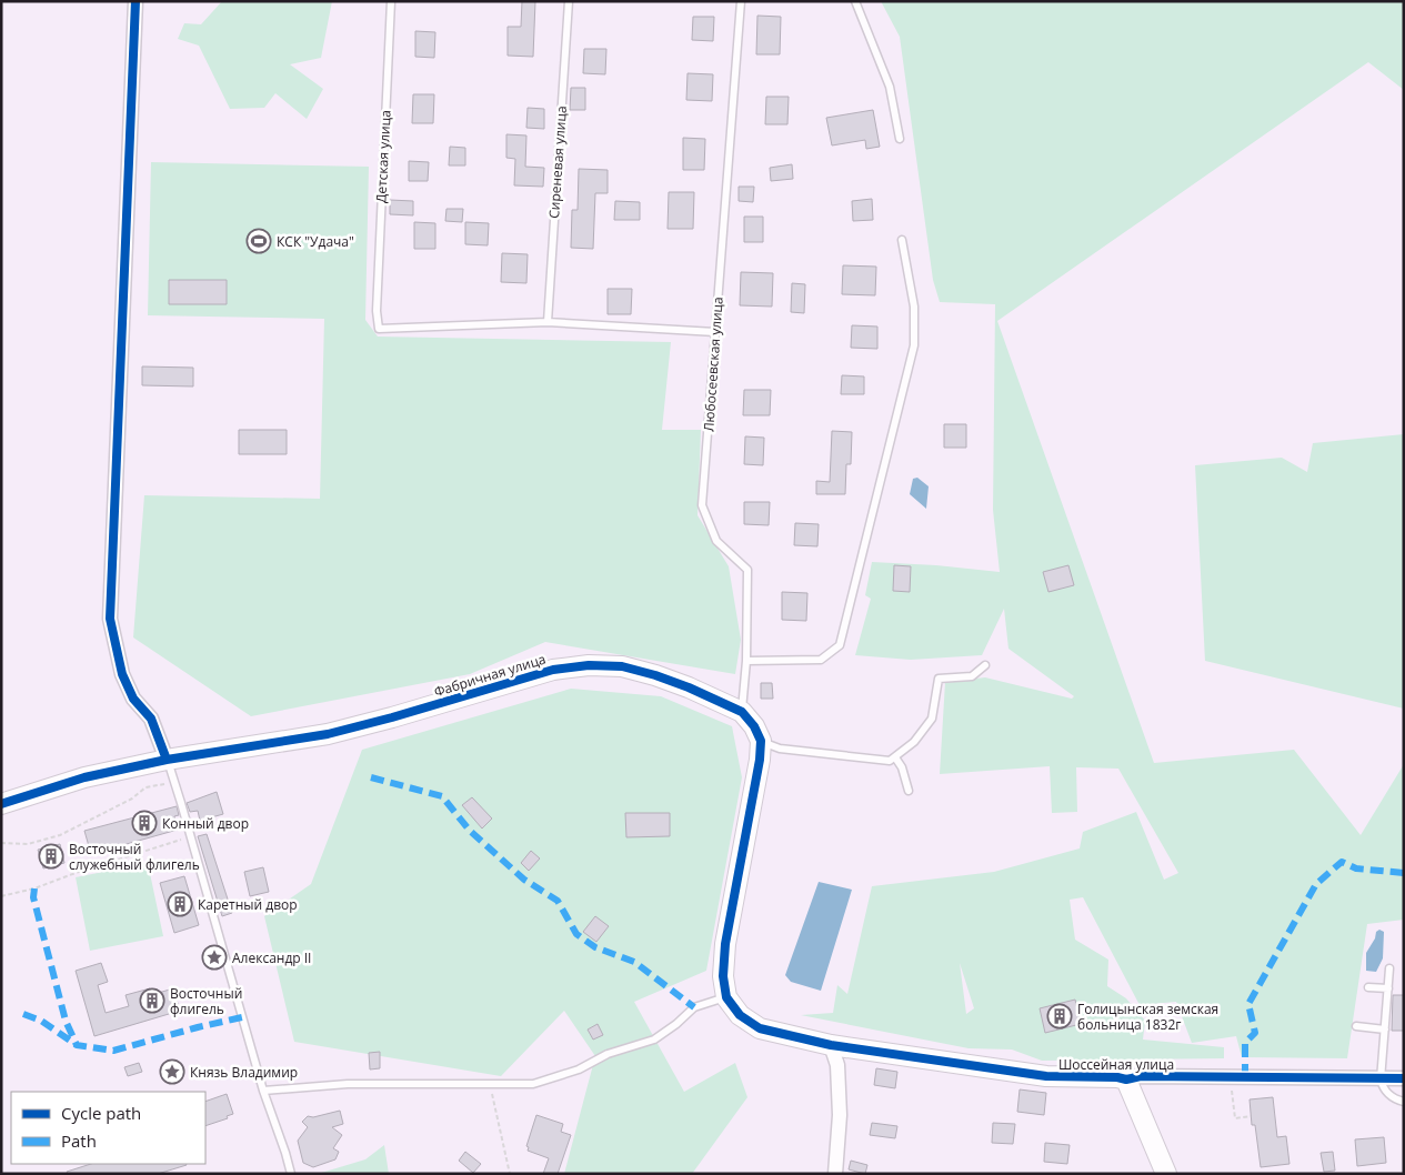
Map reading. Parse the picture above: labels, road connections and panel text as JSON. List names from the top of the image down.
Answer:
{
  "streets": {
    "street": ["Фабричная улица", "Шоссейная улица"],
    "lane": ["Детская улица", "Сиреневая улица", "Любосеевская улица"]
  },
  "crossings": [
    ["Детская улица", "Сиреневая улица"],
    ["Любосеевская улица", "Фабричная улица"]
  ],
  "places": {
    "sports": ["КСК \"Удача\""],
    "building": [
      "Конный двор",
      "Восточный служебный флигель",
      "Каретный двор",
      "Восточный флигель",
      "Голицынская земская больница 1832г"
    ],
    "place": ["Александр II", "Князь Владимир"]
  },
  "legend": ["Cycle path", "Path"]
}
